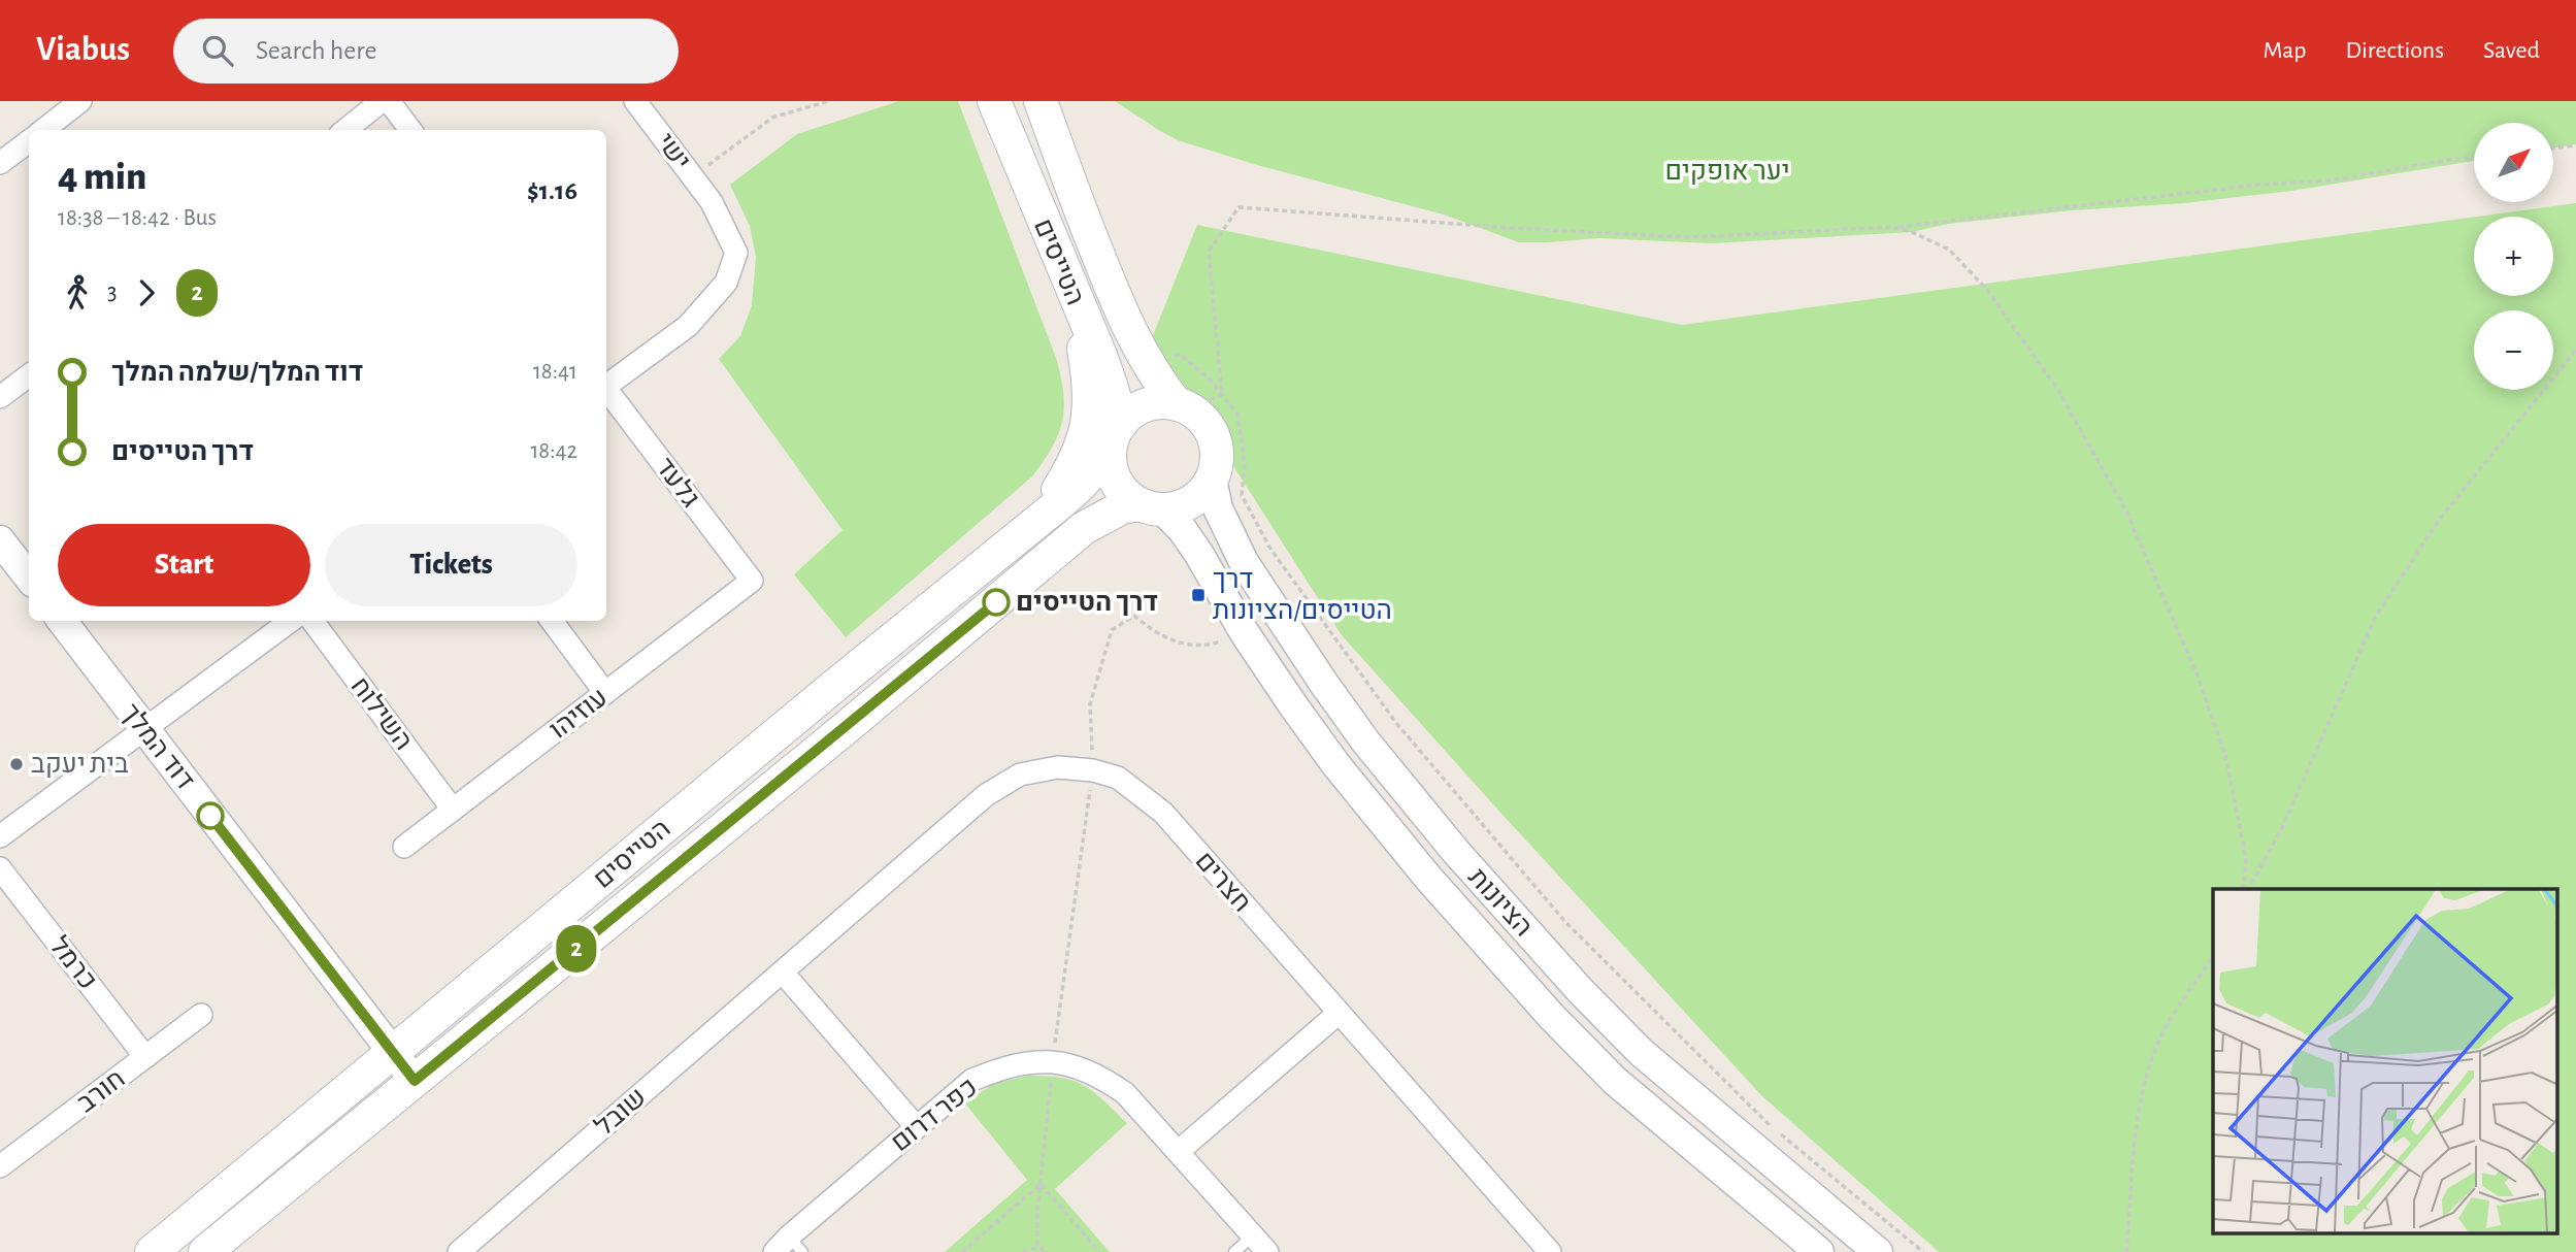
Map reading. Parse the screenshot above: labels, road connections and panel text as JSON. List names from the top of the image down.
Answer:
{
  "streets": {
    "main road": ["הטייסים"],
    "street": [
      "ישי",
      "גלעד",
      "השילוח",
      "עוזיהו",
      "דוד המלך",
      "חצרים",
      "הציונות",
      "כרמל",
      "חורב",
      "שובל",
      "כפר דרום"
    ]
  },
  "crossings": [
    ["הטייסים", "דוד המלך"],
    ["הטייסים", "הציונות"],
    ["גלעד", "עוזיהו"],
    ["השילוח", "עוזיהו"],
    ["חצרים", "שובל"],
    ["כרמל", "חורב"]
  ],
  "parks": ["יער אופקים"],
  "places": {
    "transit": ["דרך הטייסים/הציונות"],
    "other": ["דרך הטייסים", "בית יעקב"]
  },
  "lines": ["bus line 2"],
  "north": "top right",
  "page": {
    "header": "Viabus",
    "search": "Search here",
    "nav": ["Map", "Directions", "Saved"],
    "on_map": "2",
    "map_buttons": ["+", "−"],
    "heading": ["4 min", "18:38 – 18:42 · Bus", "$1.16"],
    "legs": ["3", "2"],
    "list": [
      {
        "name": "דוד המלך/שלמה המלך",
        "value": "18:41"
      },
      {
        "name": "דרך הטייסים",
        "value": "18:42"
      }
    ],
    "buttons": ["Start", "Tickets"]
  }
}
